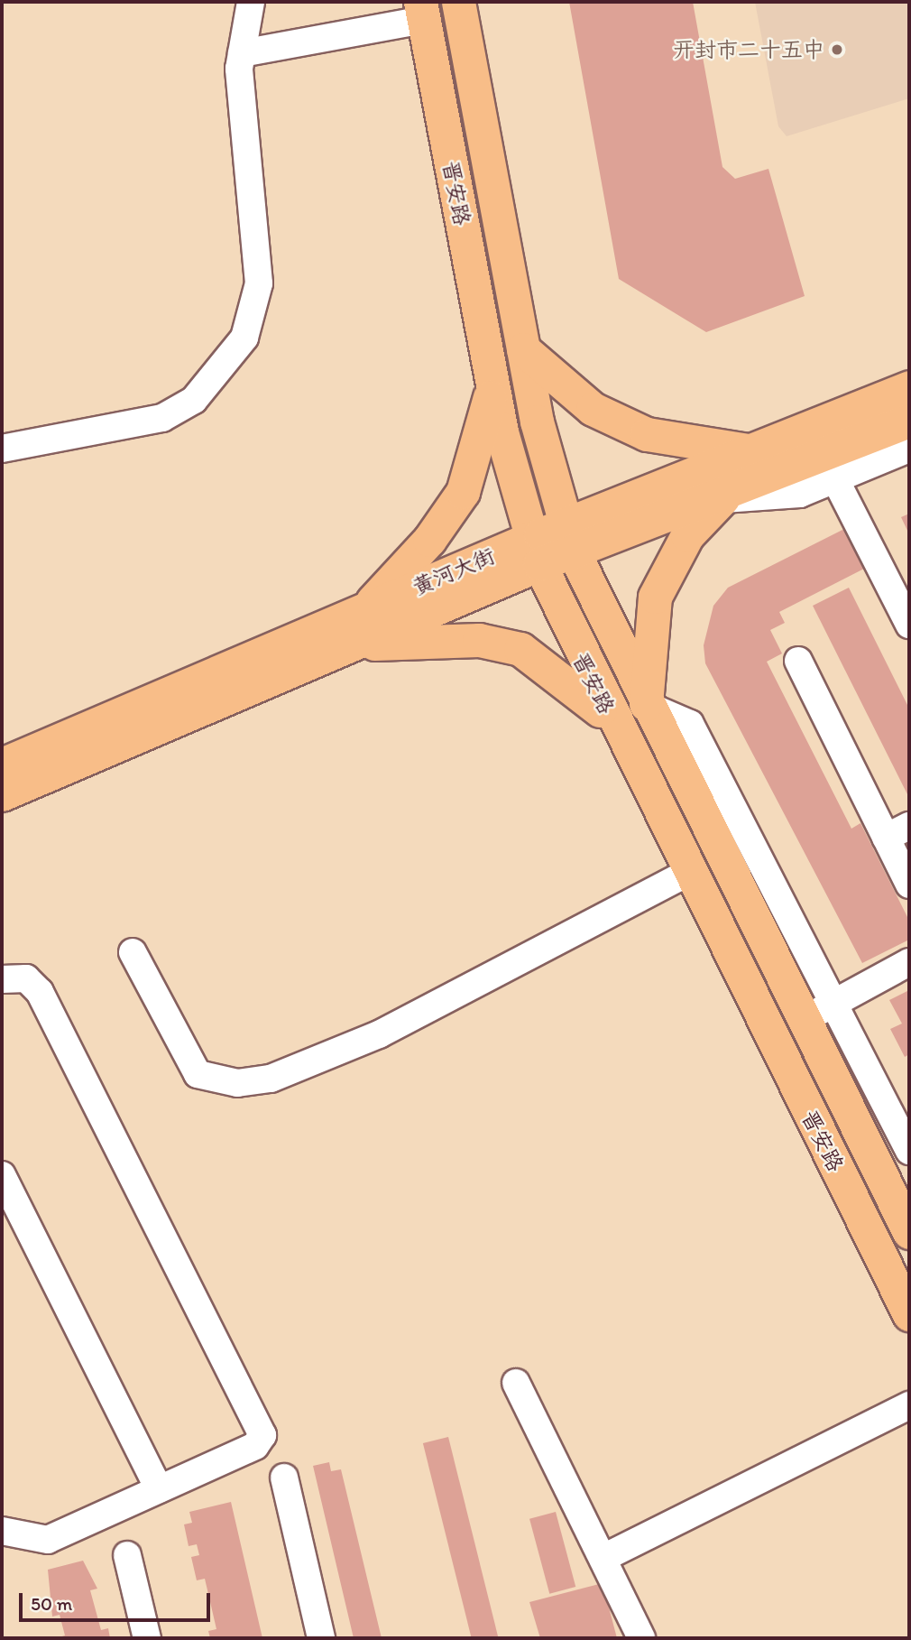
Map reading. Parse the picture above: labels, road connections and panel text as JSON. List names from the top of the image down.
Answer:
{
  "streets": {
    "main road": ["晋安路", "黄河大街"]
  },
  "crossings": [
    ["晋安路", "黄河大街"]
  ],
  "places": ["开封市二十五中"],
  "scale_bar": "50 m"
}
